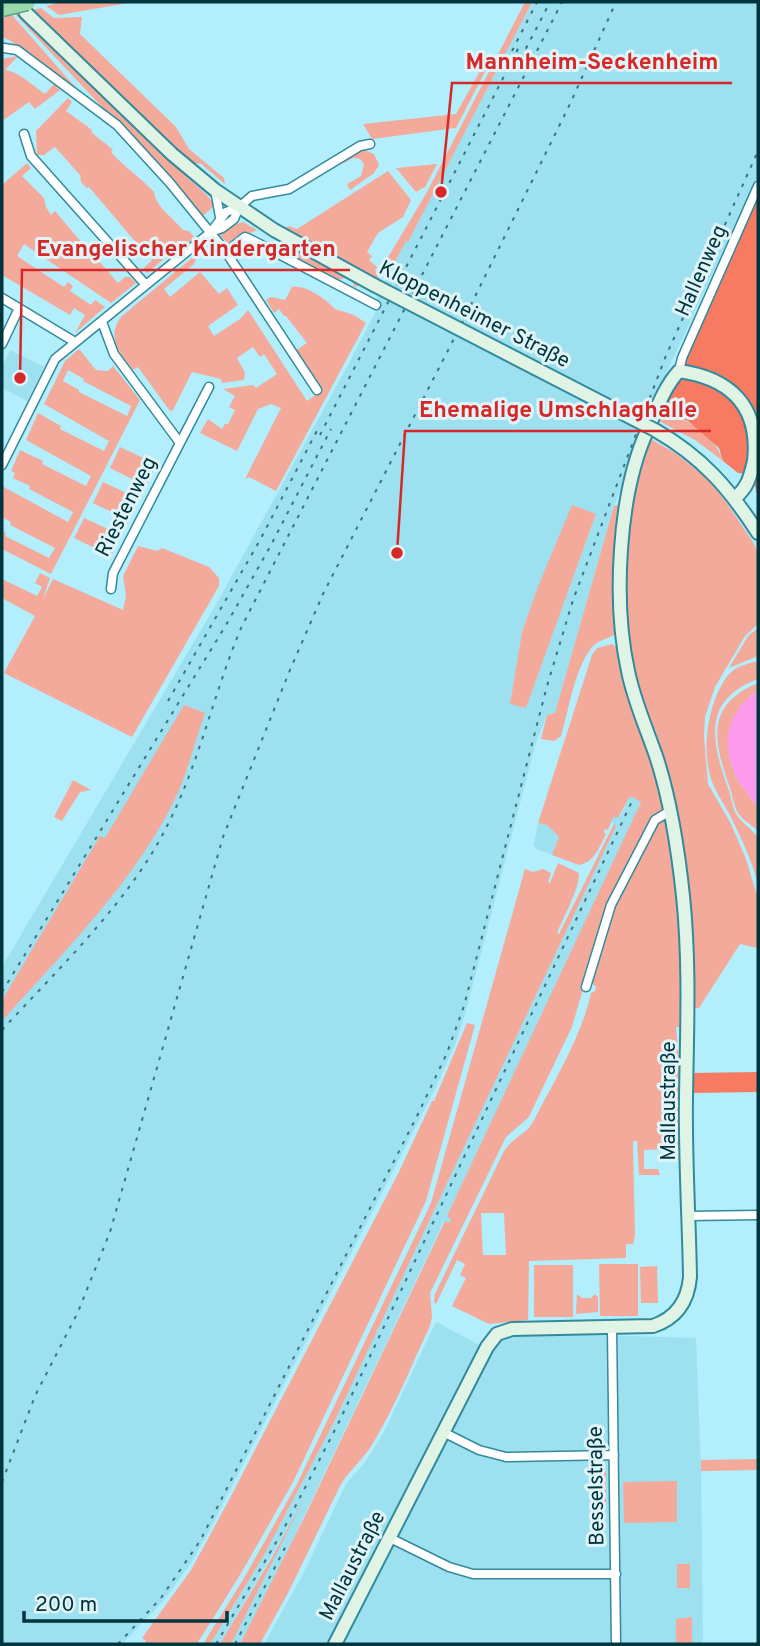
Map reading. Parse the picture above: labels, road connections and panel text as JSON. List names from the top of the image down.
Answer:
{
  "streets": {
    "street": [
      "Hallenweg",
      "Kloppenheimer Straße",
      "Riestenweg",
      "Mallaustraße",
      "Besselstraße"
    ]
  },
  "crossings": [
    ["Hallenweg", "Mallaustraße"],
    ["Mallaustraße", "Besselstraße"]
  ],
  "places": ["Mannheim-Seckenheim", "Evangelischer Kindergarten", "Ehemalige Umschlaghalle"],
  "scale_bar": "200 m"
}
